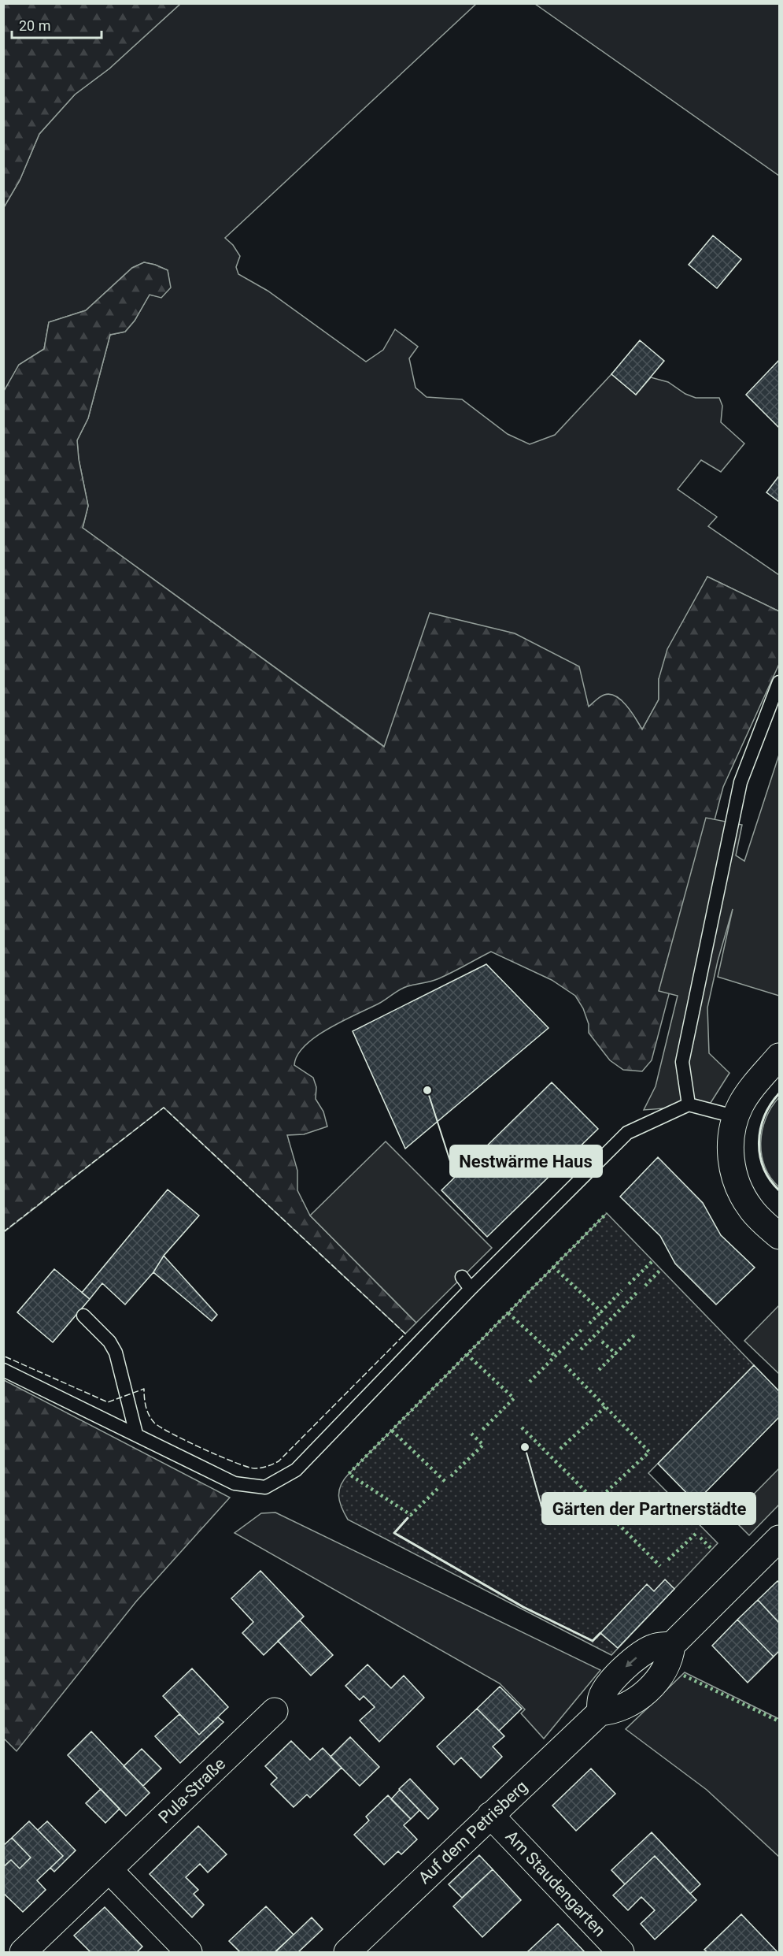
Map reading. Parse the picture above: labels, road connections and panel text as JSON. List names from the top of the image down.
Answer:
{
  "streets": {
    "street": ["Pula-Straße", "Auf dem Petrisberg", "Am Staudengarten"]
  },
  "crossings": [
    ["Auf dem Petrisberg", "Am Staudengarten"]
  ],
  "places": ["Nestwärme Haus", "Gärten der Partnerstädte"],
  "scale_bar": "20 m"
}
